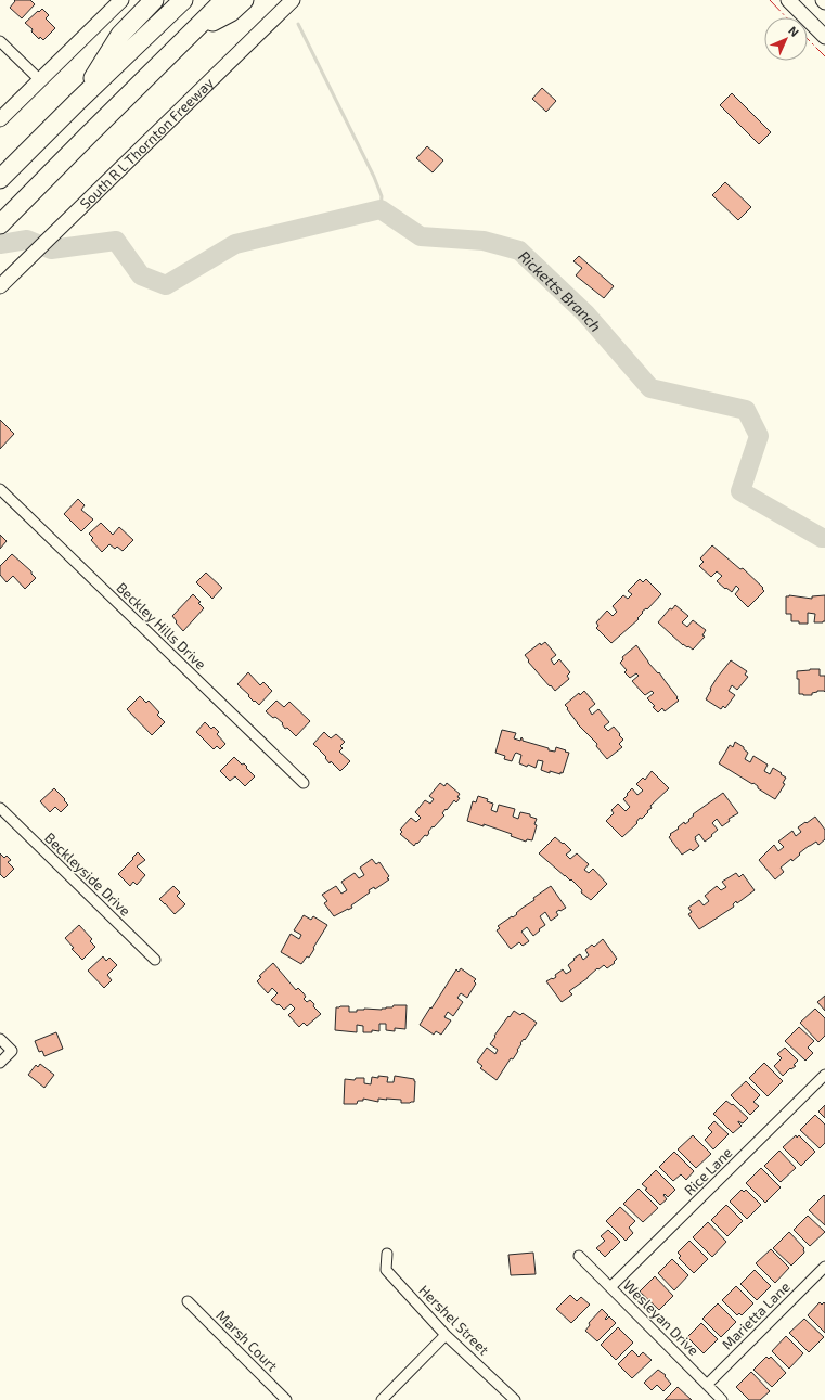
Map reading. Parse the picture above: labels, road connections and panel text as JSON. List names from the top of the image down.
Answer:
{
  "streets": {
    "main road": ["South R L Thornton Freeway"],
    "street": [
      "Beckley Hills Drive",
      "Beckleyside Drive",
      "Rice Lane",
      "Marietta Lane",
      "Wesleyan Drive",
      "Hershel Street",
      "Marsh Court"
    ]
  },
  "crossings": [
    ["Rice Lane", "Wesleyan Drive"],
    ["Marietta Lane", "Wesleyan Drive"]
  ],
  "water": ["Ricketts Branch"],
  "north": "top right"
}
